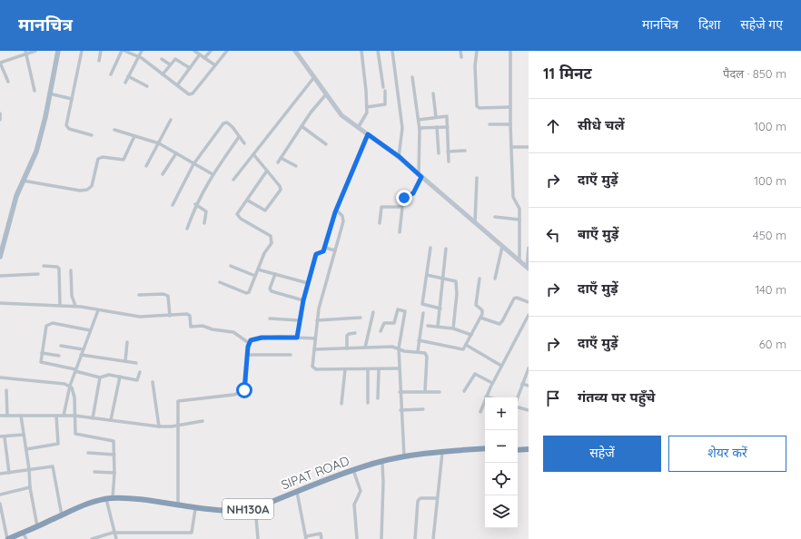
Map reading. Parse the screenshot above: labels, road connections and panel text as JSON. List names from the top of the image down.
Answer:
{
  "streets": {
    "highway": ["SIPAT ROAD", "NH130A"]
  },
  "page": {
    "header": "मानचित्र",
    "nav": ["मानचित्र", "दिशा", "सहेजे गए"],
    "heading": ["11 मिनट", "पैदल · 850 m"],
    "list": [
      ["सीधे चलें", "100 m"],
      ["दाएँ मुड़ें", "100 m"],
      ["बाएँ मुड़ें", "450 m"],
      ["दाएँ मुड़ें", "140 m"],
      ["दाएँ मुड़ें", "60 m"],
      "गंतव्य पर पहुँचे"
    ],
    "map_buttons": ["+", "−"],
    "buttons": ["सहेजें", "शेयर करें"]
  }
}
